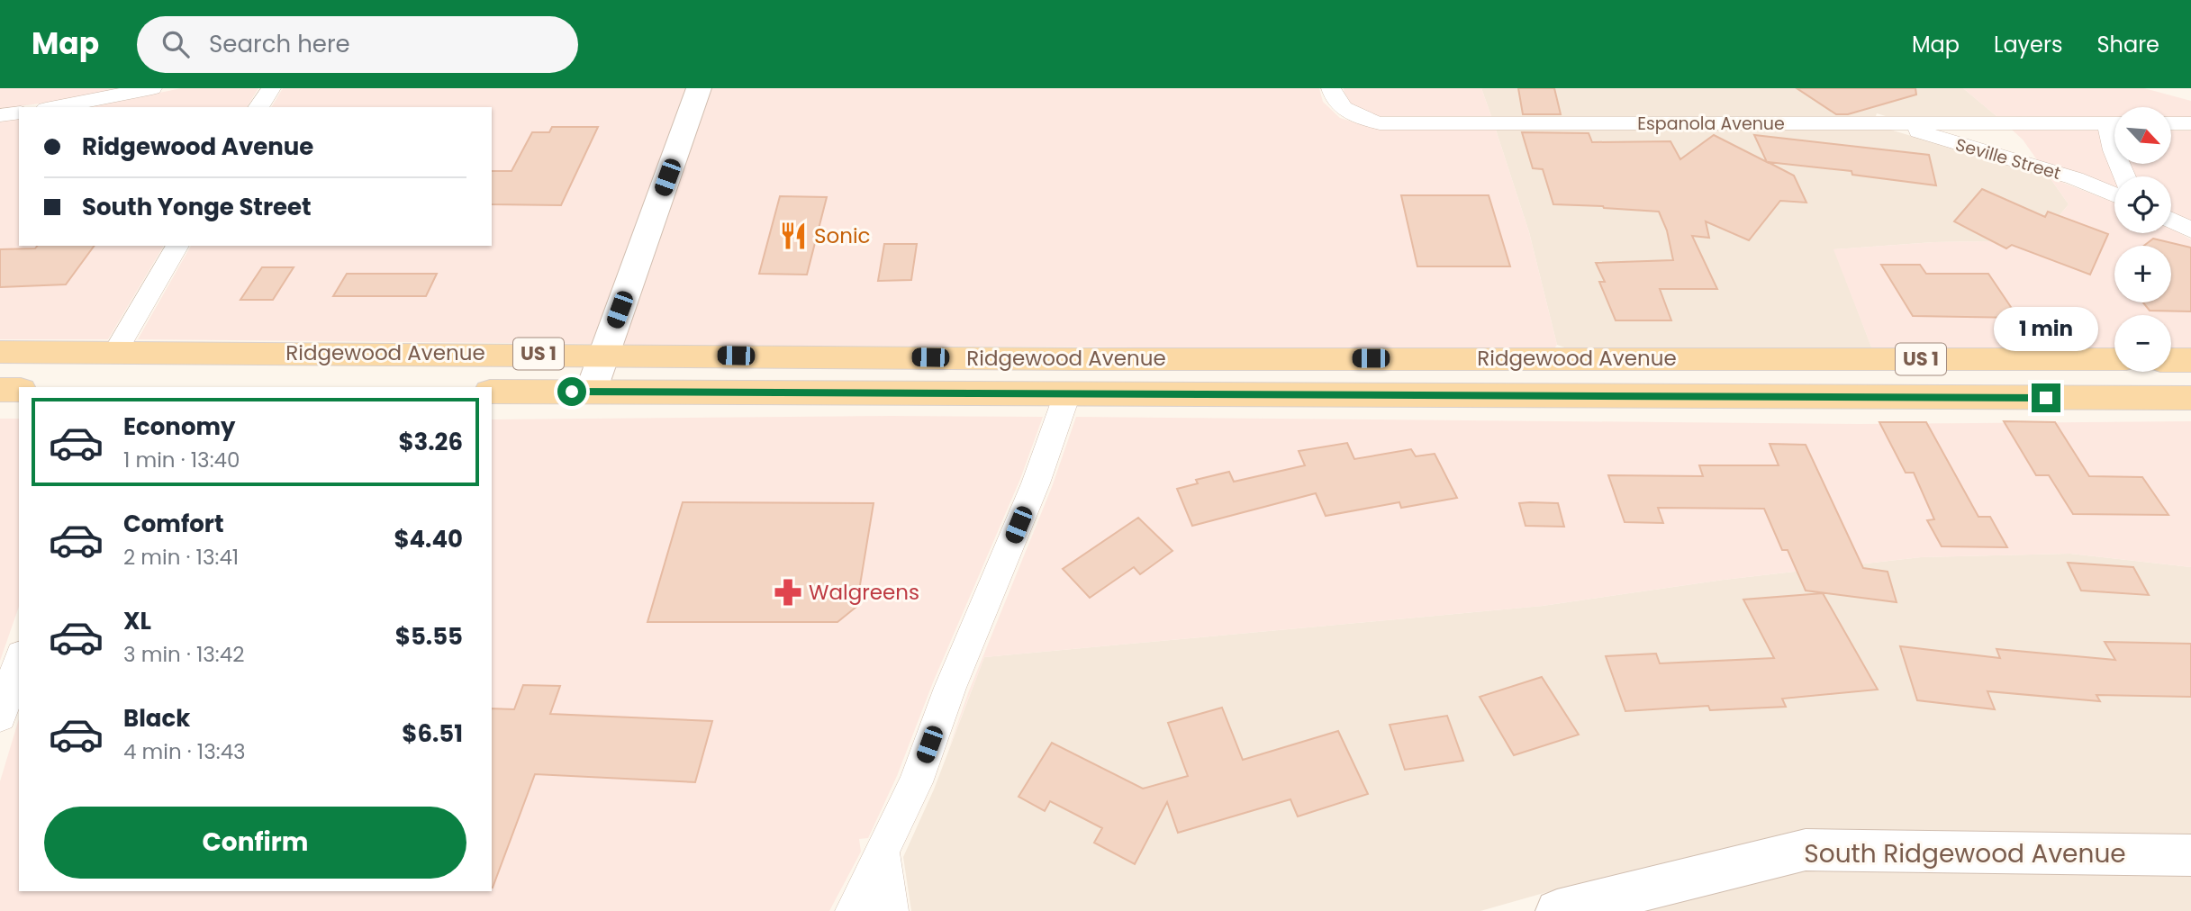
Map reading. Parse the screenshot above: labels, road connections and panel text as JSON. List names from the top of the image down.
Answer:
{
  "streets": {
    "main road": ["Ridgewood Avenue", "US 1"],
    "street": ["Espanola Avenue", "Seville Street", "South Ridgewood Avenue"]
  },
  "crossings": [
    ["Espanola Avenue", "Seville Street"]
  ],
  "places": {
    "restaurant": ["Sonic"],
    "pharmacy": ["Walgreens"]
  },
  "north": "bottom right",
  "page": {
    "header": "Map",
    "search": "Search here",
    "nav": ["Map", "Layers", "Share"],
    "map_buttons": ["+", "−"],
    "banner": ["Ridgewood Avenue", "South Yonge Street"],
    "bubble": "1 min",
    "list": [
      {
        "name": "Economy",
        "note": "1 min · 13:40",
        "value": "$3.26"
      },
      {
        "name": "Comfort",
        "note": "2 min · 13:41",
        "value": "$4.40"
      },
      {
        "name": "XL",
        "note": "3 min · 13:42",
        "value": "$5.55"
      },
      {
        "name": "Black",
        "note": "4 min · 13:43",
        "value": "$6.51"
      }
    ],
    "buttons": "Confirm"
  }
}
